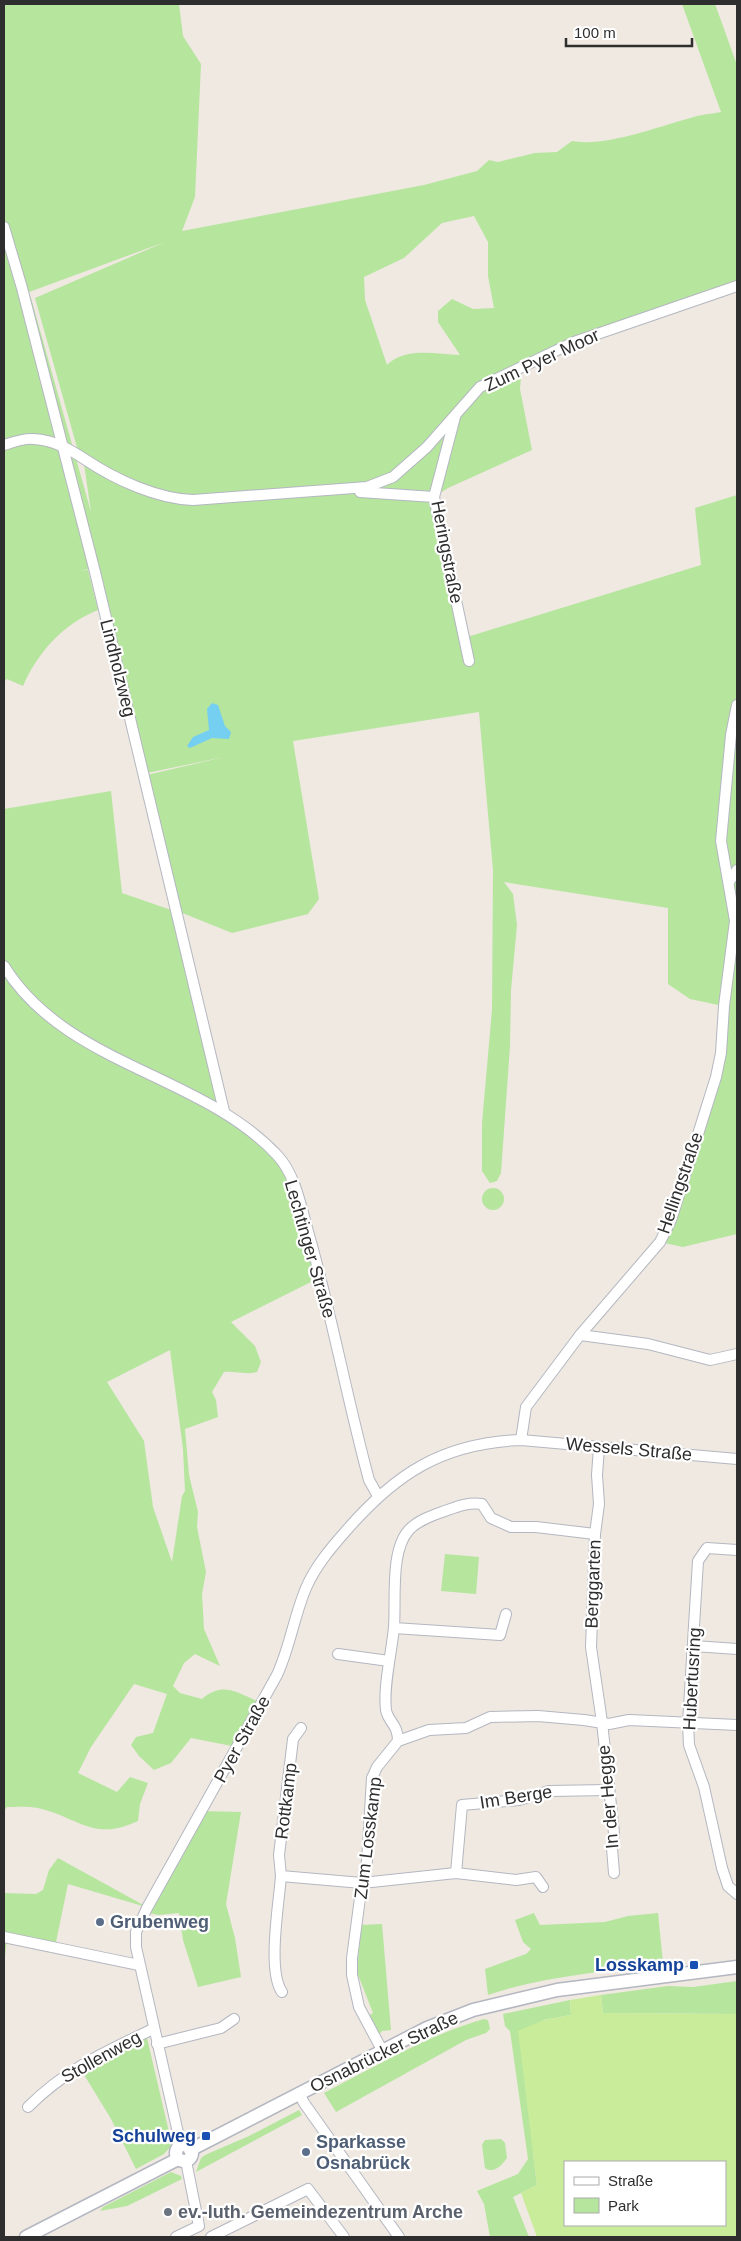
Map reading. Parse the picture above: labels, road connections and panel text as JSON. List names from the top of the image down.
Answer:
{
  "streets": {
    "street": [
      "Zum Pyer Moor",
      "Heringstraße",
      "Lindholzweg",
      "Hellingstraße",
      "Lechtinger Straße",
      "Wessels Straße",
      "Berggarten",
      "Hubertusring",
      "Pyer Straße",
      "Im Berge",
      "In der Hegge",
      "Rottkamp",
      "Zum Losskamp",
      "Osnabrücker Straße",
      "Stollenweg"
    ]
  },
  "crossings": [
    ["Zum Pyer Moor", "Heringstraße"],
    ["Zum Pyer Moor", "Lindholzweg"],
    ["Lindholzweg", "Lechtinger Straße"],
    ["Hellingstraße", "Wessels Straße"],
    ["Hellingstraße", "Pyer Straße"],
    ["Lechtinger Straße", "Pyer Straße"],
    ["Wessels Straße", "Berggarten"],
    ["Wessels Straße", "Pyer Straße"],
    ["Berggarten", "In der Hegge"],
    ["Berggarten", "Zum Losskamp"],
    ["Hubertusring", "Zum Losskamp"],
    ["Pyer Straße", "Osnabrücker Straße"],
    ["Pyer Straße", "Stollenweg"],
    ["Im Berge", "In der Hegge"],
    ["In der Hegge", "Zum Losskamp"],
    ["Zum Losskamp", "Osnabrücker Straße"]
  ],
  "places": {
    "other": ["Grubenweg", "Sparkasse Osnabrück", "ev.-luth. Gemeindezentrum Arche"],
    "transit": ["Losskamp", "Schulweg"]
  },
  "legend": ["Straße", "Park"],
  "scale_bar": "100 m"
}
